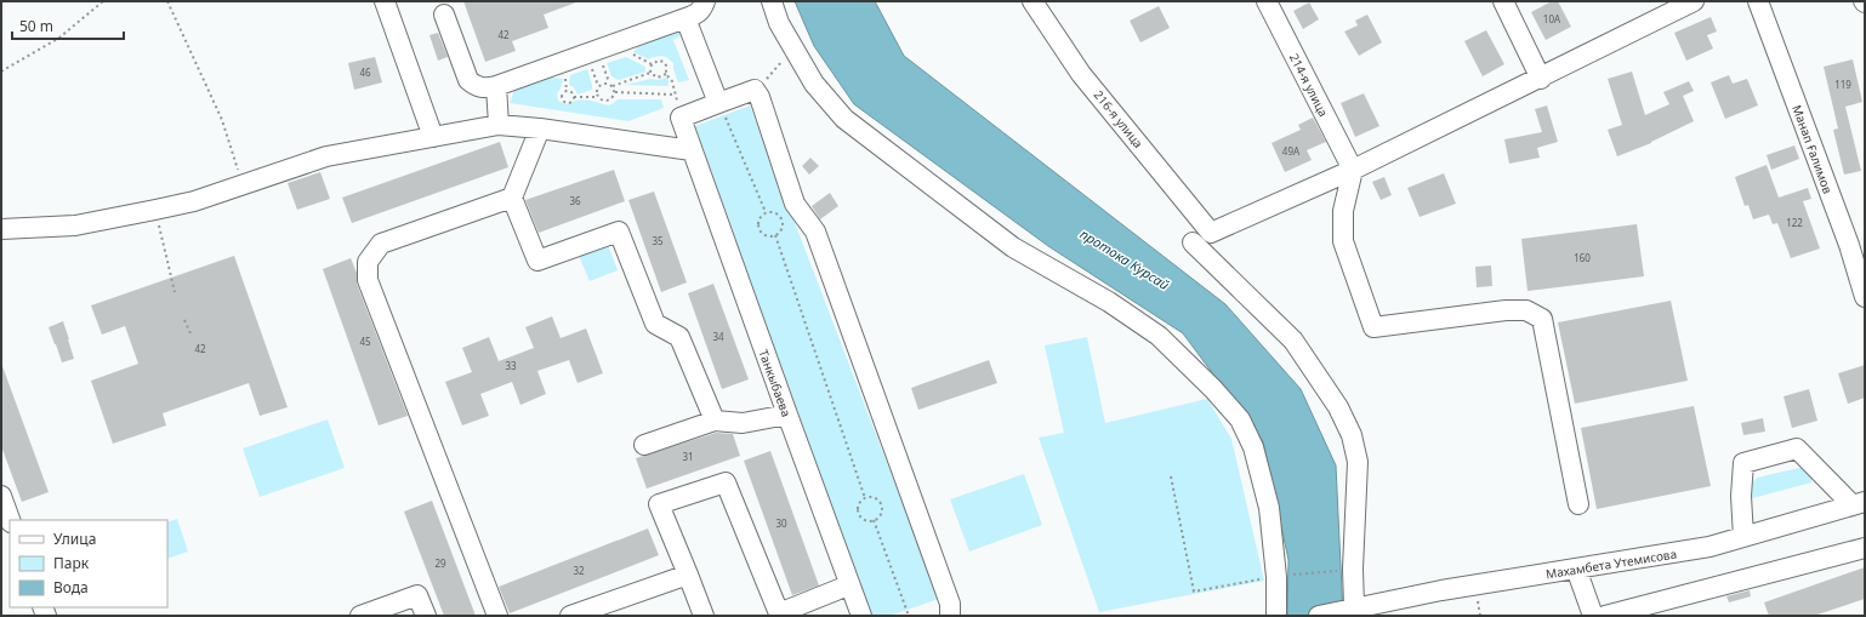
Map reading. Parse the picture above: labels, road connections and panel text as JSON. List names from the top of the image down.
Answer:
{
  "streets": {
    "street": [
      "214-я улица",
      "216-я улица",
      "Манап Ғалимов",
      "Танкыбаева",
      "Махамбета Утемисова"
    ]
  },
  "crossings": [
    ["214-я улица", "216-я улица"]
  ],
  "water": ["протока Курсай"],
  "house_numbers": [
    "10А",
    "42",
    "46",
    "119",
    "49А",
    "36",
    "122",
    "35",
    "160",
    "34",
    "45",
    "42",
    "33",
    "31",
    "30",
    "29",
    "32"
  ],
  "legend": ["Улица", "Парк", "Вода"],
  "scale_bar": "50 m"
}
